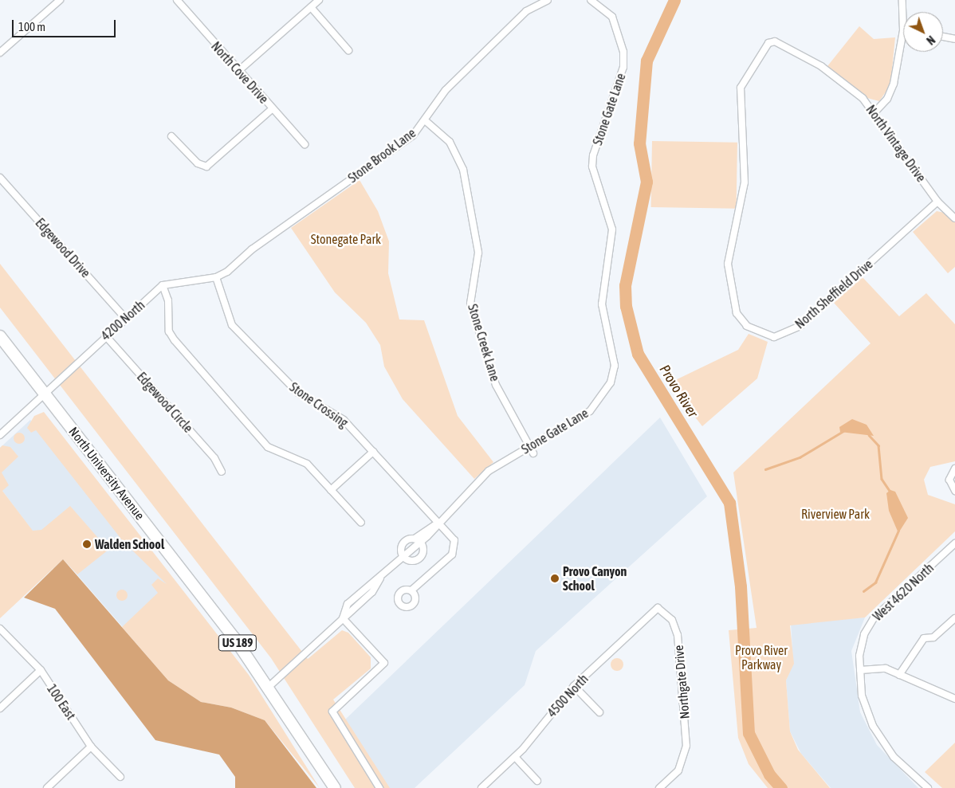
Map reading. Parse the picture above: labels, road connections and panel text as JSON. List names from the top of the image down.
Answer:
{
  "streets": {
    "highway": ["North University Avenue", "US 189"],
    "street": [
      "North Cove Drive",
      "Stone Gate Lane",
      "North Vintage Drive",
      "Stone Brook Lane",
      "Edgewood Drive",
      "North Sheffield Drive",
      "4200 North",
      "Stone Creek Lane",
      "Edgewood Circle",
      "Stone Crossing",
      "West 4620 North",
      "Northgate Drive",
      "4500 North",
      "100 East"
    ]
  },
  "crossings": [
    ["Stone Gate Lane", "Stone Creek Lane"],
    ["Stone Gate Lane", "Stone Crossing"],
    ["Stone Gate Lane", "North University Avenue"],
    ["North Vintage Drive", "North Sheffield Drive"],
    ["Stone Brook Lane", "Stone Creek Lane"],
    ["Stone Brook Lane", "Stone Crossing"],
    ["Edgewood Drive", "4200 North"],
    ["4200 North", "Edgewood Circle"],
    ["4200 North", "North University Avenue"],
    ["Northgate Drive", "4500 North"]
  ],
  "water": ["Provo River"],
  "parks": ["Stonegate Park", "Riverview Park", "Provo River Parkway"],
  "places": ["Walden School", "Provo Canyon School"],
  "scale_bar": "100 m",
  "north": "bottom right"
}
